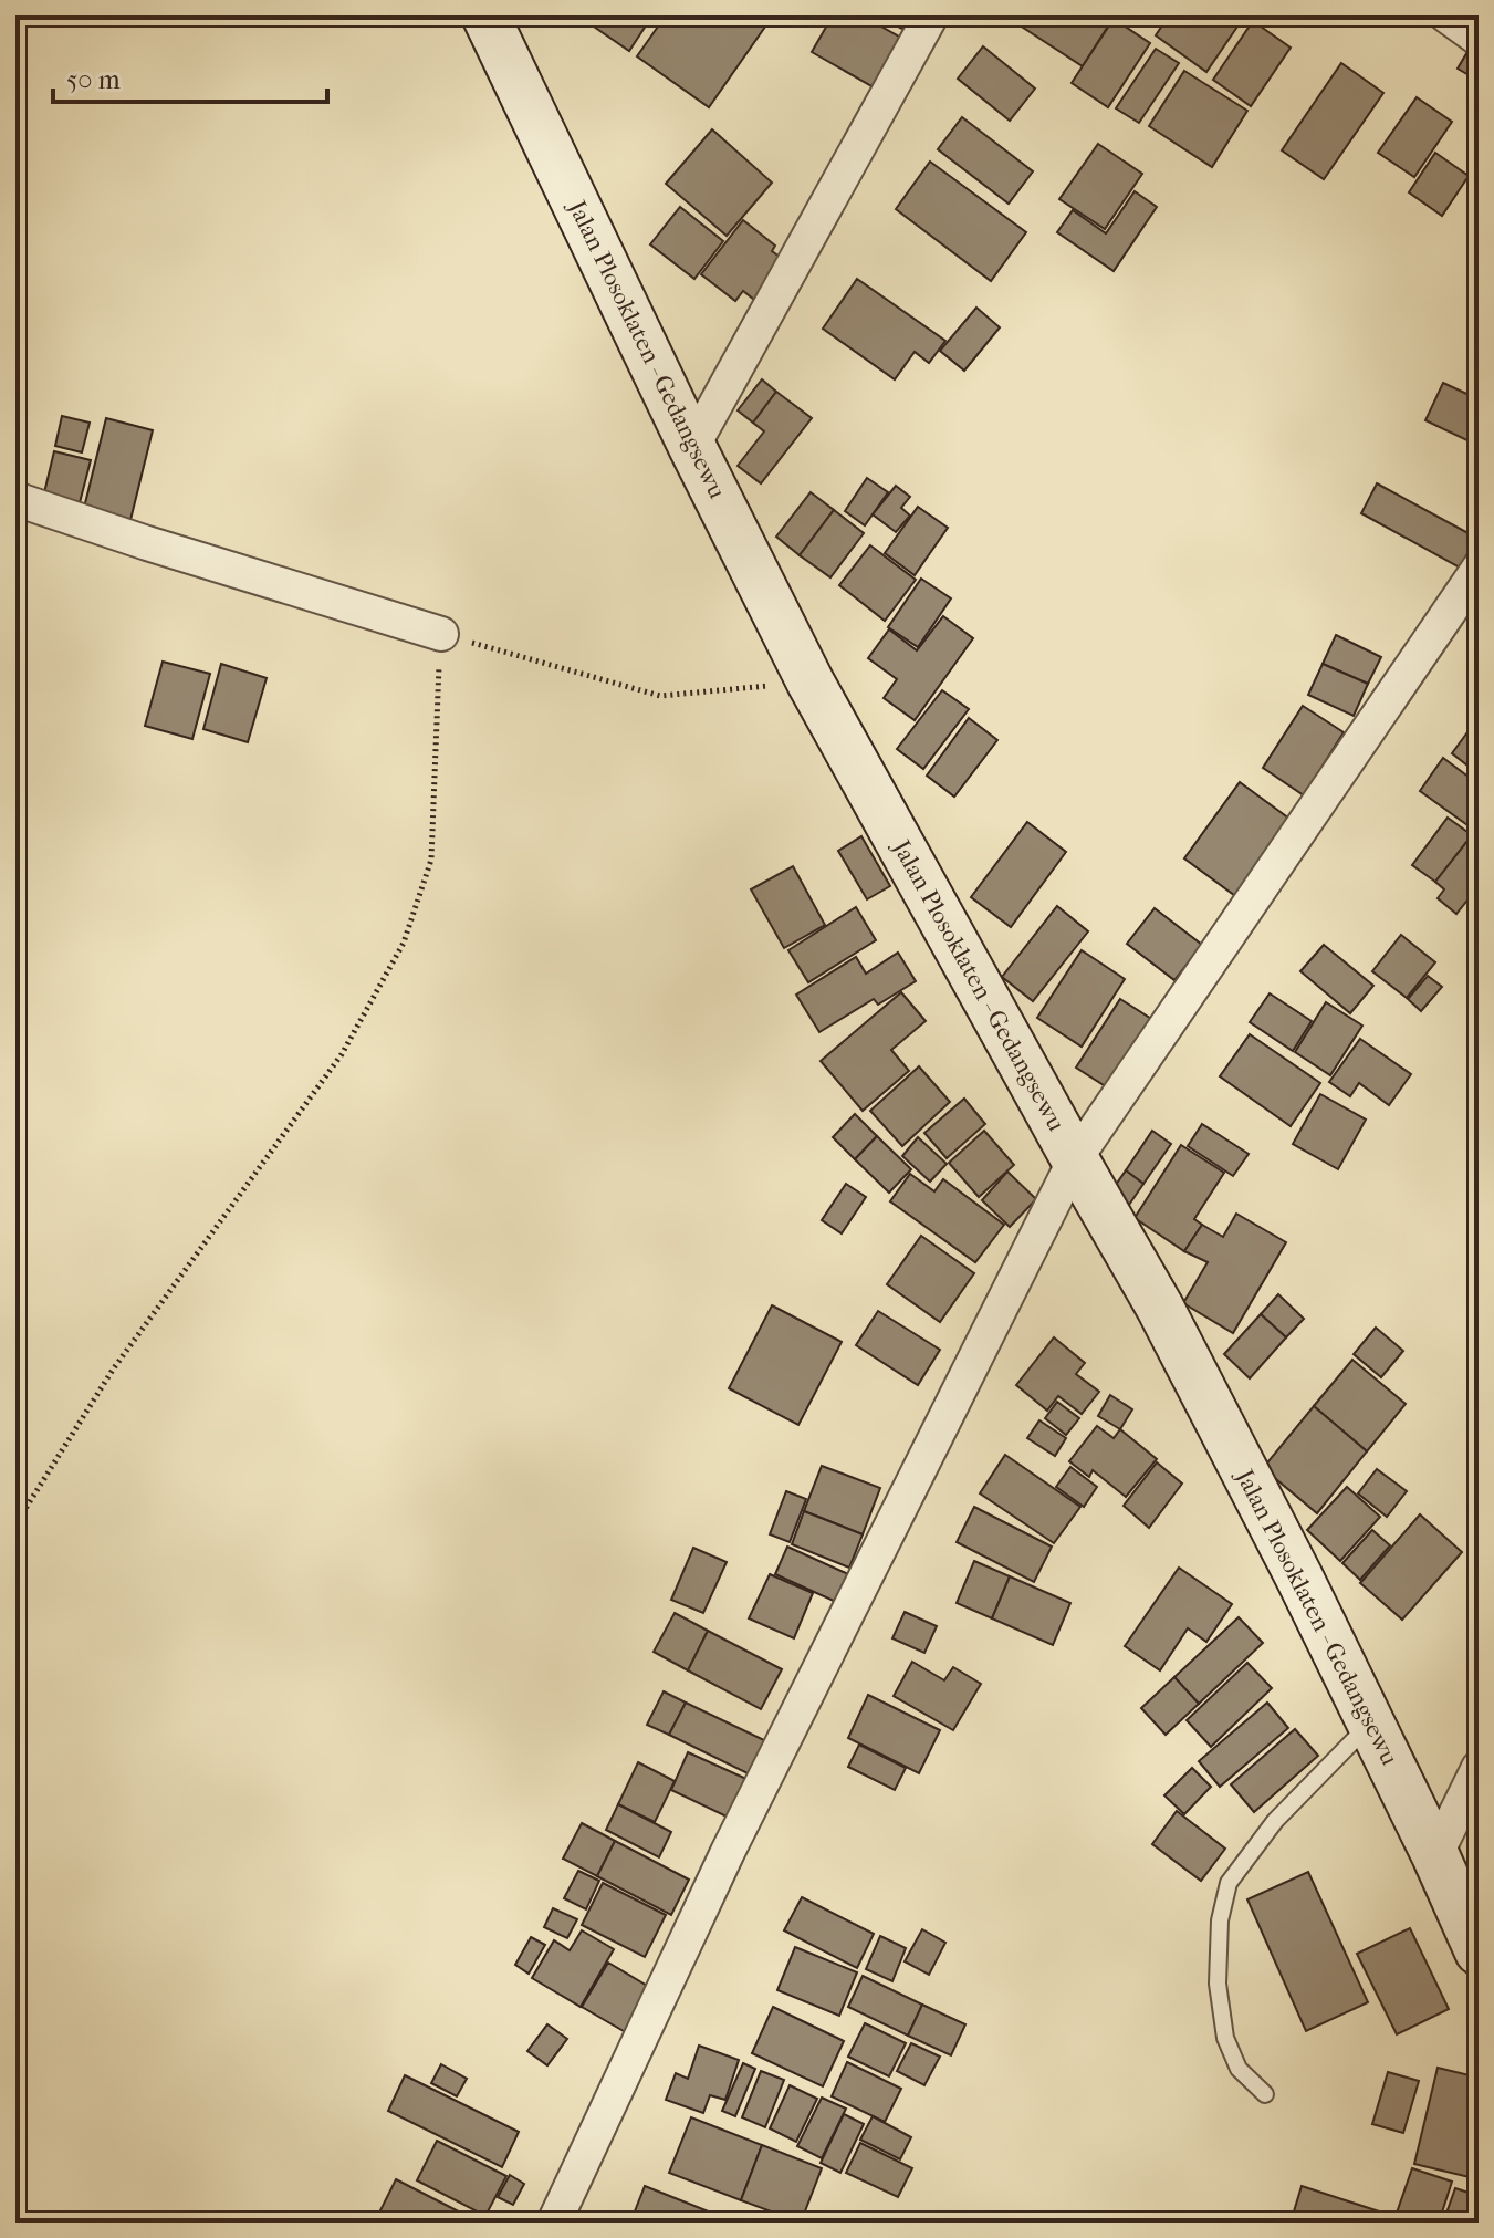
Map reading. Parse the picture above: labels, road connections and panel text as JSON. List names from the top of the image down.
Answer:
{
  "streets": {
    "main road": ["Jalan Plosoklaten - Gedangsewu"]
  },
  "scale_bar": "50 m"
}
